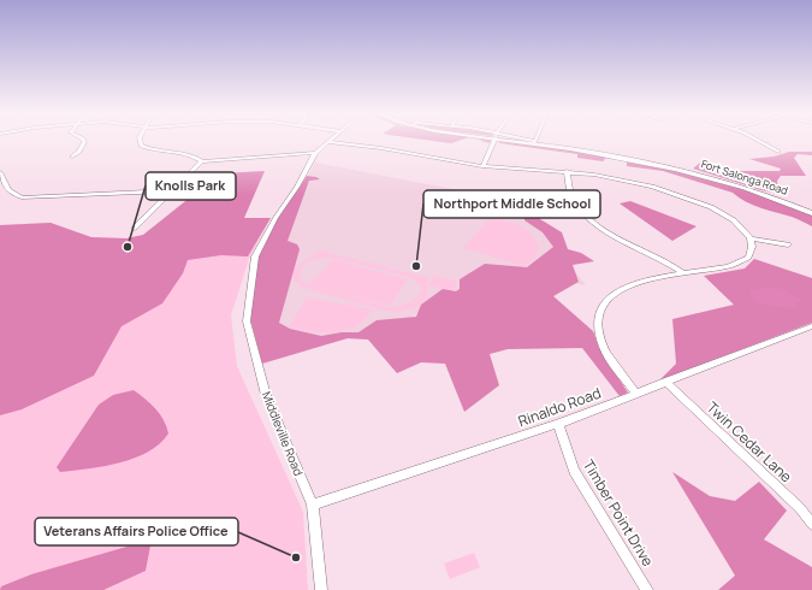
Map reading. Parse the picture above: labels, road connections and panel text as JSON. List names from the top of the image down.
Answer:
{
  "streets": {
    "main road": ["Fort Salonga Road"],
    "street": [
      "Rinaldo Road",
      "Middleville Road",
      "Twin Cedar Lane",
      "Timber Point Drive"
    ]
  },
  "crossings": [
    ["Rinaldo Road", "Middleville Road"],
    ["Rinaldo Road", "Twin Cedar Lane"],
    ["Rinaldo Road", "Timber Point Drive"]
  ],
  "places": ["Knolls Park", "Northport Middle School", "Veterans Affairs Police Office"]
}
